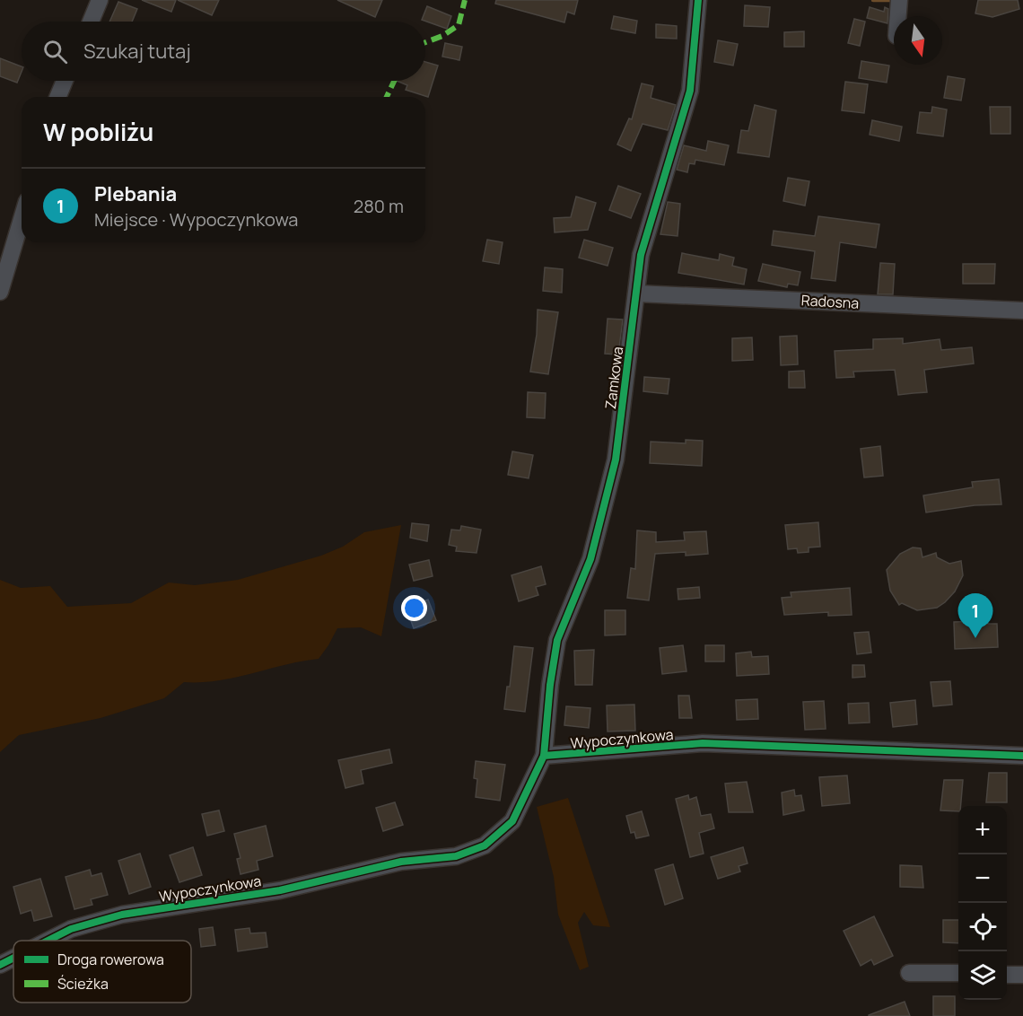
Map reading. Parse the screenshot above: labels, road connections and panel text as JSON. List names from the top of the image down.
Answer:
{
  "streets": {
    "street": ["Radosna", "Zamkowa", "Wypoczynkowa"]
  },
  "crossings": [
    ["Radosna", "Zamkowa"],
    ["Zamkowa", "Wypoczynkowa"]
  ],
  "legend": ["Droga rowerowa", "Ścieżka"],
  "north": "bottom",
  "page": {
    "search": "Szukaj tutaj",
    "heading": "W pobliżu",
    "list": [
      {
        "mark": "1",
        "name": "Plebania",
        "note": "Miejsce · Wypoczynkowa",
        "value": "280 m"
      }
    ],
    "pins": "1",
    "map_buttons": ["+", "−"]
  }
}
